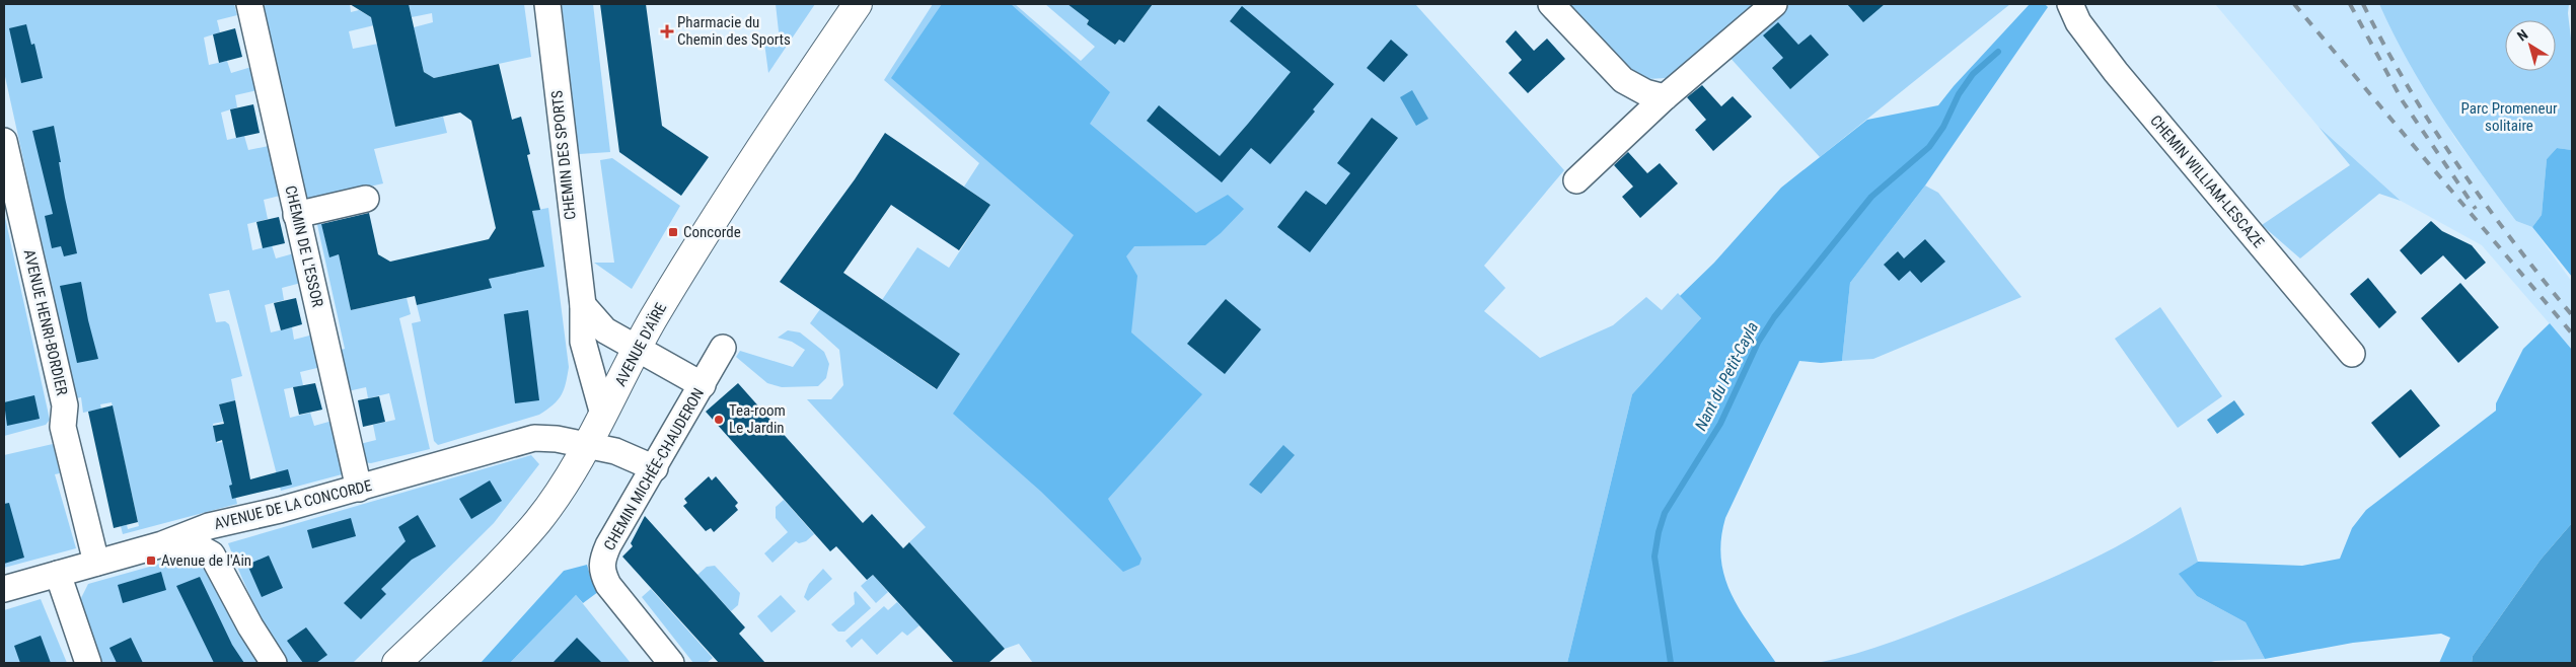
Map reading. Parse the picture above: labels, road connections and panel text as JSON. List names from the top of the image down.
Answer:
{
  "streets": {
    "main road": ["AVENUE D'AÏRE"],
    "street": [
      "CHEMIN DES SPORTS",
      "CHEMIN WILLIAM-LESCAZE",
      "CHEMIN DE L'ESSOR",
      "AVENUE HENRI-BORDIER",
      "CHEMIN MICHÉE-CHAUDERON",
      "AVENUE DE LA CONCORDE"
    ]
  },
  "crossings": [
    ["CHEMIN DES SPORTS", "AVENUE D'AÏRE"],
    ["CHEMIN DE L'ESSOR", "AVENUE DE LA CONCORDE"],
    ["AVENUE HENRI-BORDIER", "AVENUE DE LA CONCORDE"],
    ["AVENUE D'AÏRE", "AVENUE DE LA CONCORDE"],
    ["CHEMIN MICHÉE-CHAUDERON", "AVENUE DE LA CONCORDE"]
  ],
  "water": ["Nant du Petit-Cayla"],
  "parks": ["Parc Promeneur solitaire"],
  "places": {
    "health": ["Pharmacie du Chemin des Sports"],
    "transit": ["Concorde", "Avenue de l'Ain"],
    "other": ["Tea-room Le Jardin"]
  },
  "north": "top left"
}
